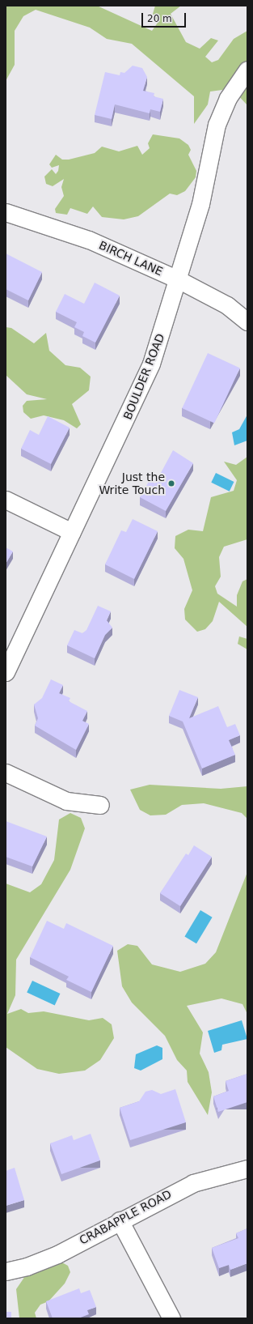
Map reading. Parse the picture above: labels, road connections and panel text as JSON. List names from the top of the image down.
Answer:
{
  "streets": {
    "street": ["BIRCH LANE", "BOULDER ROAD", "CRABAPPLE ROAD"]
  },
  "crossings": [
    ["BIRCH LANE", "BOULDER ROAD"]
  ],
  "places": ["Just the Write Touch"],
  "scale_bar": "20 m"
}
